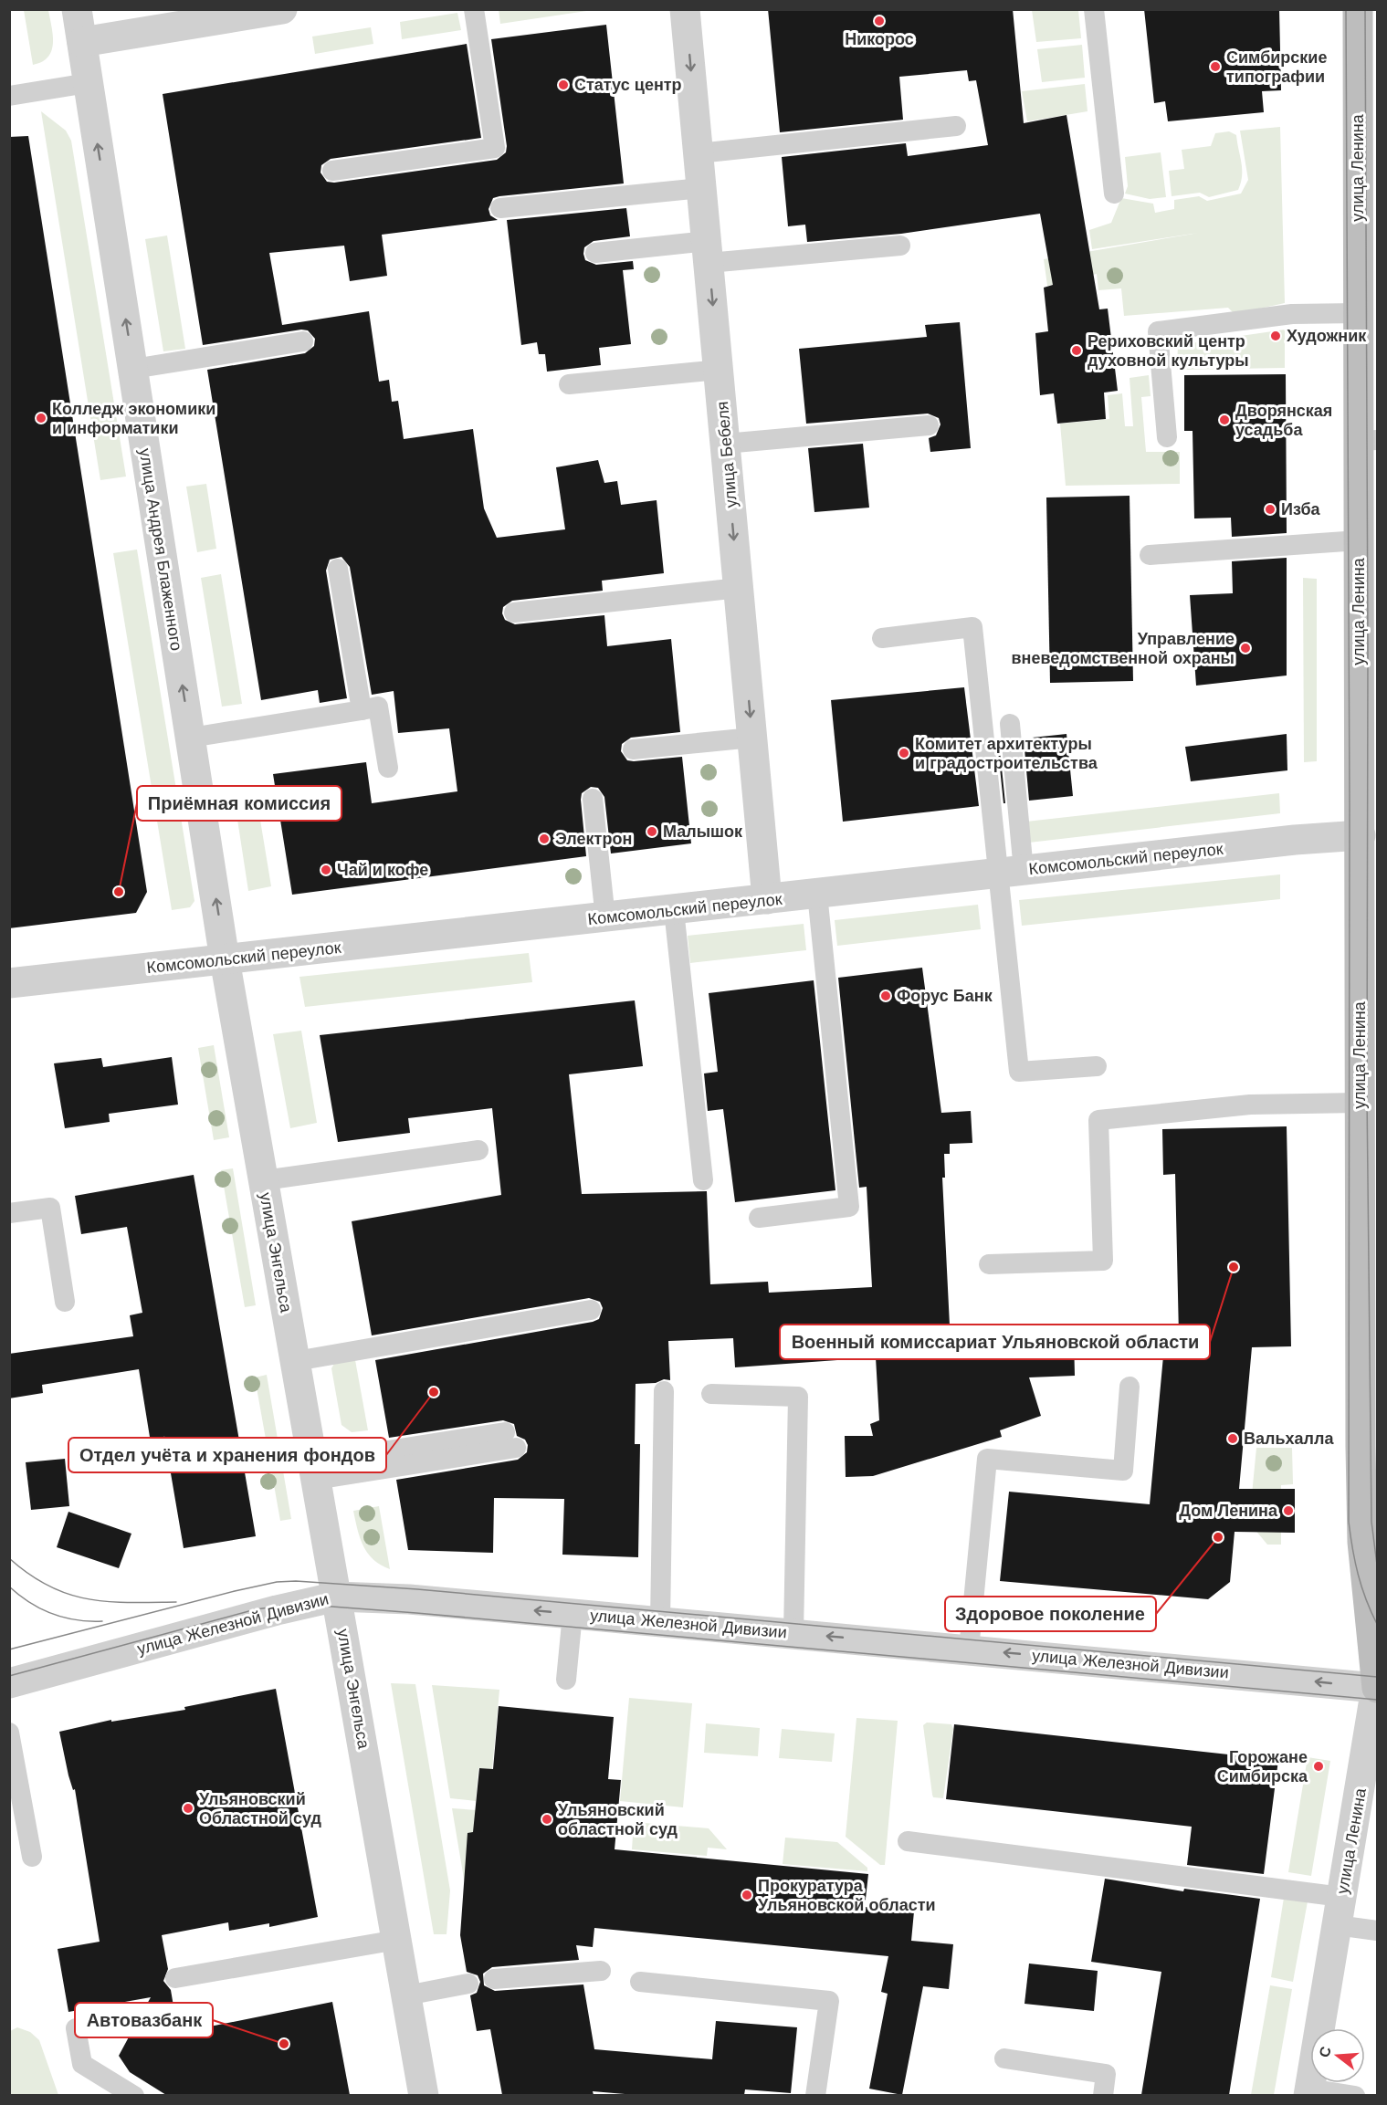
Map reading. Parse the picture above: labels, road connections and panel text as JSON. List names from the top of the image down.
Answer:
{
  "streets": {
    "street": [
      "улица Ленина",
      "улица Бебеля",
      "улица Андрея Блаженного",
      "Комсомольский переулок",
      "улица Энгельса",
      "улица Железной Дивизии"
    ]
  },
  "crossings": [
    ["улица Ленина", "Комсомольский переулок"],
    ["улица Ленина", "улица Железной Дивизии"],
    ["улица Бебеля", "Комсомольский переулок"],
    ["улица Андрея Блаженного", "Комсомольский переулок"],
    ["улица Андрея Блаженного", "улица Энгельса"],
    ["Комсомольский переулок", "улица Энгельса"],
    ["улица Энгельса", "улица Железной Дивизии"]
  ],
  "one_way": ["улица Бебеля", "улица Андрея Блаженного", "улица Железной Дивизии"],
  "places": [
    "Никорос",
    "Симбирские типографии",
    "Статус центр",
    "Художник",
    "Рериховский центр духовной культуры",
    "Колледж экономики и информатики",
    "Дворянская усадьба",
    "Изба",
    "Управление вневедомственной охраны",
    "Комитет архитектуры и градостроительства",
    "Малышок",
    "Электрон",
    "Чай и кофе",
    "Приёмная комиссия",
    "Форус Банк",
    "Военный комиссариат Ульяновской области",
    "Отдел учёта и хранения фондов",
    "Вальхалла",
    "Дом Ленина",
    "Здоровое поколение",
    "Горожане Симбирска",
    "Ульяновский Областной суд",
    "Ульяновский областной суд",
    "Прокуратура Ульяновской области",
    "Автовазбанк"
  ],
  "north": "left"
}
